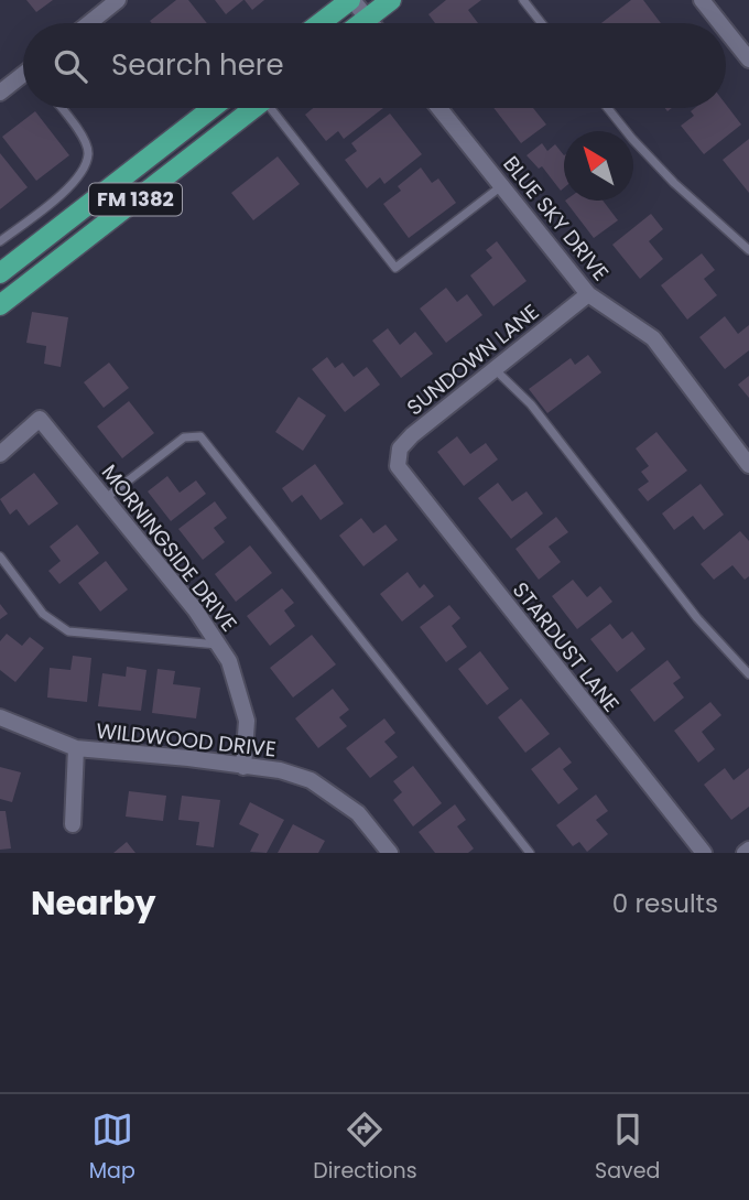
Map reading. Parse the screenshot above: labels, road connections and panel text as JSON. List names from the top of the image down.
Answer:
{
  "streets": {
    "main road": ["FM 1382"],
    "street": [
      "BLUE SKY DRIVE",
      "SUNDOWN LANE",
      "MORNINGSIDE DRIVE",
      "STARDUST LANE",
      "WILDWOOD DRIVE"
    ]
  },
  "crossings": [
    ["BLUE SKY DRIVE", "SUNDOWN LANE"],
    ["SUNDOWN LANE", "STARDUST LANE"],
    ["MORNINGSIDE DRIVE", "WILDWOOD DRIVE"]
  ],
  "north": "top left",
  "page": {
    "search": "Search here",
    "heading": ["Nearby", "0 results"],
    "nav": ["Map", "Directions", "Saved"]
  }
}
